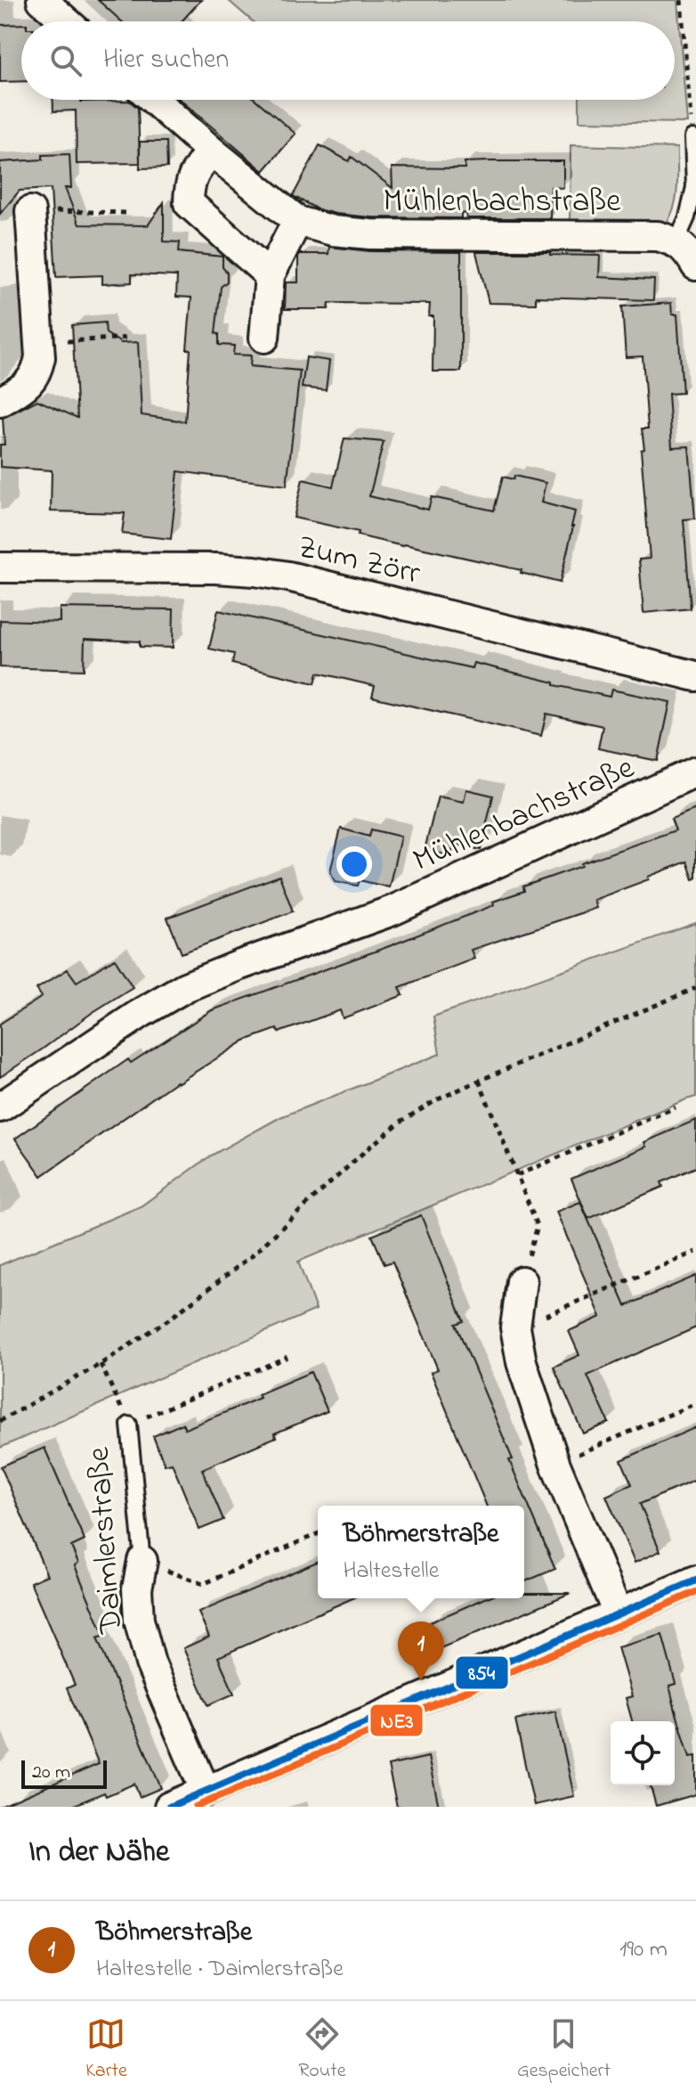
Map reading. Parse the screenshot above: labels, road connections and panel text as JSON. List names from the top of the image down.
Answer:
{
  "streets": {
    "street": ["Mühlenbachstraße", "Zum Zörr", "Daimlerstraße"]
  },
  "lines": ["transit line 854", "transit line NE3"],
  "scale_bar": "20 m",
  "page": {
    "search": "Hier suchen",
    "popup": ["Böhmerstraße", "Haltestelle"],
    "pins": "1",
    "scale": "20 m",
    "heading": "In der Nähe",
    "list": [
      {
        "mark": "1",
        "name": "Böhmerstraße",
        "note": "Haltestelle · Daimlerstraße",
        "value": "190 m"
      }
    ],
    "nav": ["Karte", "Route", "Gespeichert"]
  }
}
